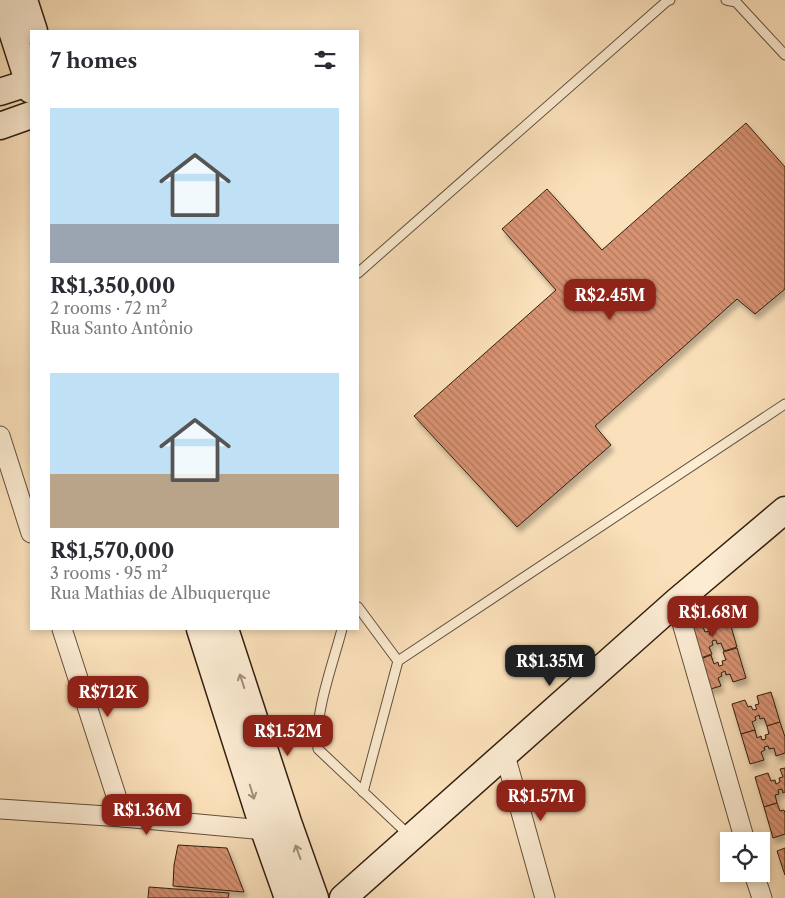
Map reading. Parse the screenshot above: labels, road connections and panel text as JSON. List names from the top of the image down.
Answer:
{
  "page": {
    "heading": "7 homes",
    "list": [
      {
        "name": "R$1,350,000",
        "note": "2 rooms · 72 m² · Rua Santo Antônio"
      },
      {
        "name": "R$1,570,000",
        "note": "3 rooms · 95 m² · Rua Mathias de Albuquerque"
      }
    ],
    "price": [
      "R$2.45M",
      "R$1.68M",
      "R$1.35M",
      "R$712K",
      "R$1.52M",
      "R$1.57M",
      "R$1.36M"
    ]
  }
}
